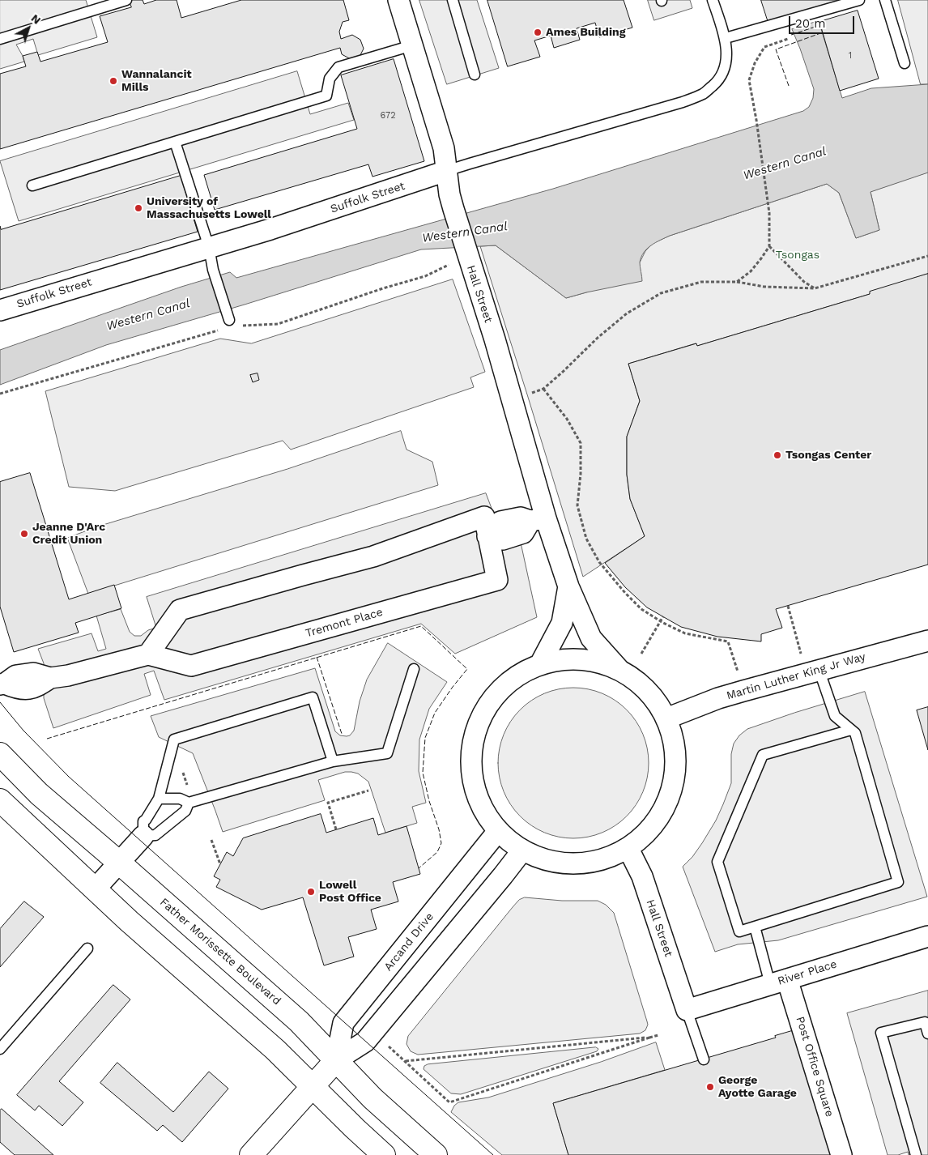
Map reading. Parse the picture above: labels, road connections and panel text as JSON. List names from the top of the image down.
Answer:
{
  "streets": {
    "main road": ["Arcand Drive", "Father Morissette Boulevard"],
    "street": [
      "Suffolk Street",
      "Hall Street",
      "Tremont Place",
      "Martin Luther King Jr Way",
      "River Place",
      "Post Office Square"
    ]
  },
  "crossings": [
    ["Suffolk Street", "Hall Street"],
    ["Hall Street", "River Place"],
    ["Arcand Drive", "Father Morissette Boulevard"],
    ["River Place", "Post Office Square"]
  ],
  "water": ["Western Canal"],
  "parks": ["Tsongas"],
  "places": [
    "Ames Building",
    "Wannalancit Mills",
    "University of Massachusetts Lowell",
    "Tsongas Center",
    "Jeanne D'Arc Credit Union",
    "Lowell Post Office",
    "George Ayotte Garage"
  ],
  "house_numbers": ["1", "672"],
  "scale_bar": "20 m",
  "north": "top right"
}
